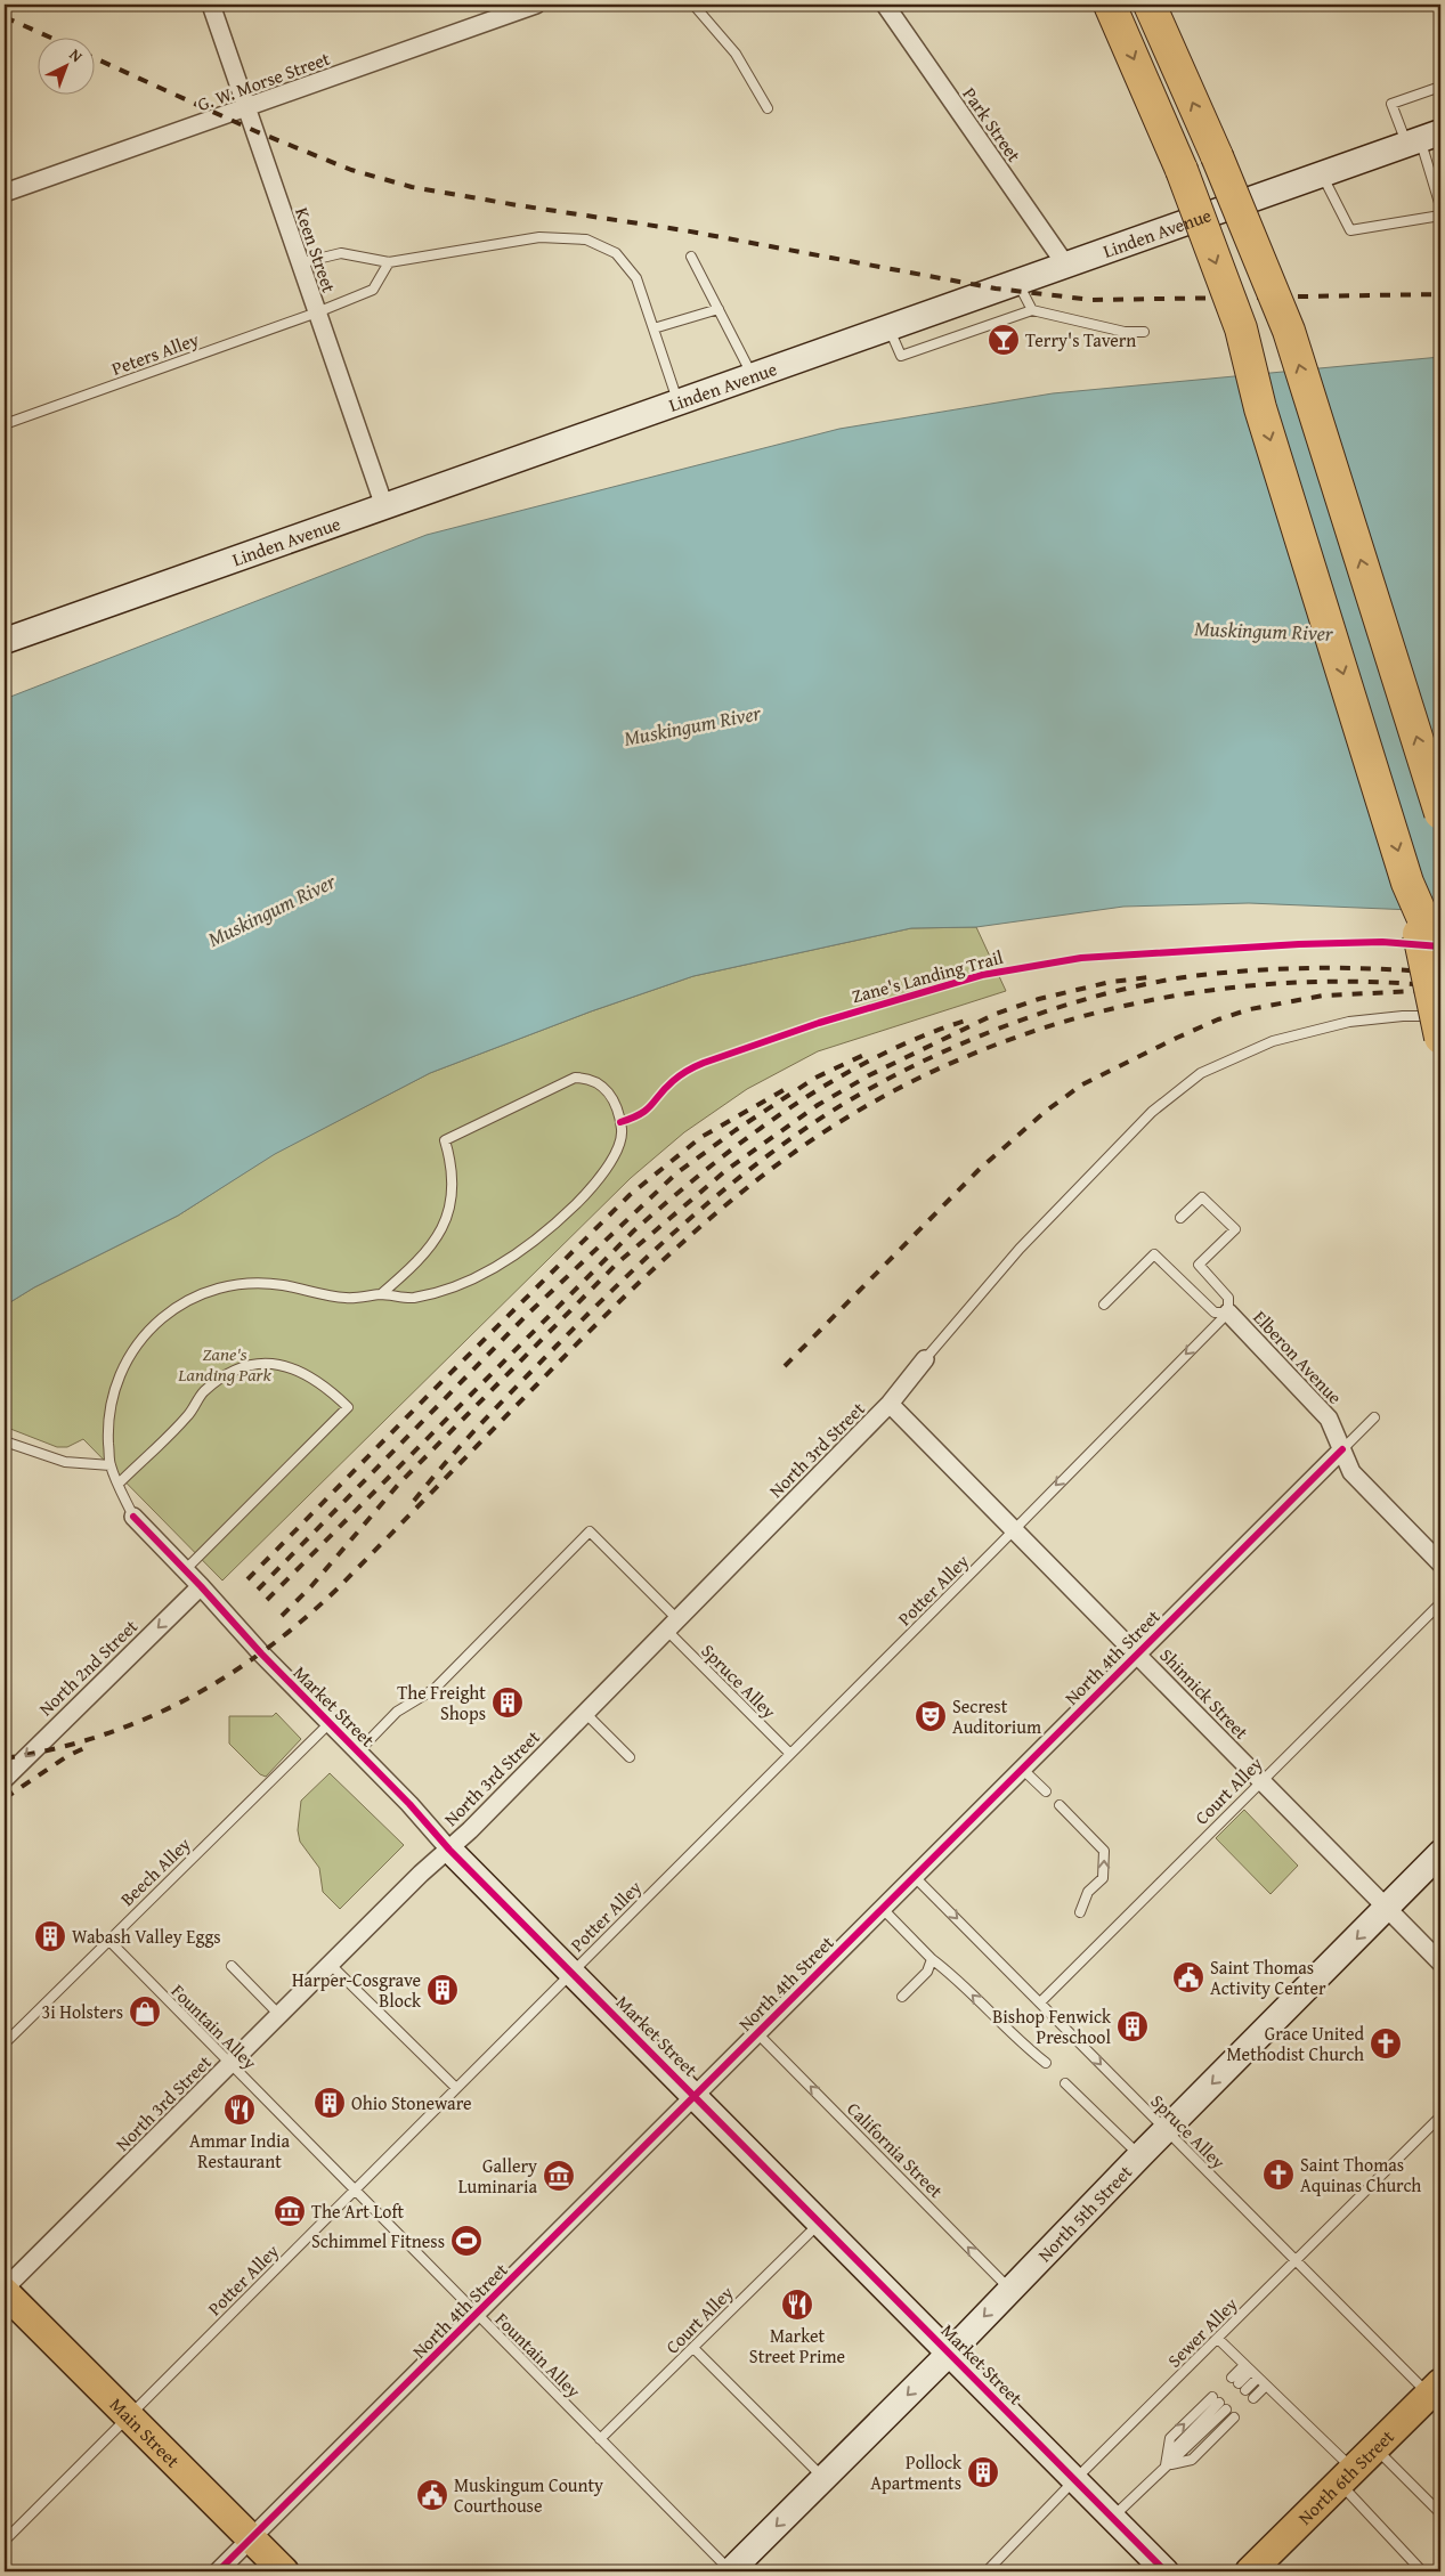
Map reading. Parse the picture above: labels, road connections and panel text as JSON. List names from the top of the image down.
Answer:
{
  "streets": {
    "main road": [
      "Linden Avenue",
      "Market Street",
      "North 5th Street",
      "Main Street",
      "North 6th Street"
    ],
    "street": [
      "G. W. Morse Street",
      "Park Street",
      "Keen Street",
      "Elberon Avenue",
      "North 3rd Street",
      "North 4th Street",
      "North 2nd Street",
      "Shinnick Street"
    ],
    "lane": [
      "Peters Alley",
      "Potter Alley",
      "Spruce Alley",
      "Court Alley",
      "Beech Alley",
      "Fountain Alley",
      "California Street",
      "Sewer Alley"
    ],
    "cycle path": ["Zane's Landing Trail"]
  },
  "crossings": [
    ["G. W. Morse Street", "Keen Street"],
    ["Park Street", "Linden Avenue"],
    ["Linden Avenue", "Keen Street"],
    ["Keen Street", "Peters Alley"],
    ["Elberon Avenue", "Potter Alley"],
    ["Elberon Avenue", "North 4th Street"],
    ["North 3rd Street", "Spruce Alley"],
    ["North 3rd Street", "Shinnick Street"],
    ["North 3rd Street", "Market Street"],
    ["North 3rd Street", "Fountain Alley"],
    ["North 3rd Street", "Main Street"],
    ["Potter Alley", "Spruce Alley"],
    ["Potter Alley", "Shinnick Street"],
    ["Potter Alley", "Market Street"],
    ["Potter Alley", "Fountain Alley"],
    ["Potter Alley", "Main Street"],
    ["North 4th Street", "Spruce Alley"],
    ["North 4th Street", "Shinnick Street"],
    ["North 4th Street", "Market Street"],
    ["North 4th Street", "Fountain Alley"],
    ["North 4th Street", "California Street"],
    ["North 4th Street", "Main Street"],
    ["North 2nd Street", "Market Street"],
    ["Spruce Alley", "Market Street"],
    ["Spruce Alley", "Court Alley"],
    ["Spruce Alley", "North 5th Street"],
    ["Spruce Alley", "Sewer Alley"],
    ["Spruce Alley", "North 6th Street"],
    ["Shinnick Street", "Court Alley"],
    ["Shinnick Street", "North 5th Street"],
    ["Market Street", "Court Alley"],
    ["Market Street", "Beech Alley"],
    ["Market Street", "North 5th Street"],
    ["Market Street", "Sewer Alley"],
    ["Court Alley", "Fountain Alley"],
    ["Beech Alley", "Fountain Alley"],
    ["Fountain Alley", "North 5th Street"],
    ["California Street", "North 5th Street"]
  ],
  "one_way": ["North 2nd Street", "California Street", "North 5th Street"],
  "water": ["Muskingum River"],
  "parks": ["Zane's Landing Park"],
  "places": {
    "bar": ["Terry's Tavern"],
    "building": [
      "The Freight Shops",
      "Wabash Valley Eggs",
      "Harper-Cosgrave Block",
      "Bishop Fenwick Preschool",
      "Ohio Stoneware",
      "Pollock Apartments"
    ],
    "theatre": ["Secrest Auditorium"],
    "public building": ["Saint Thomas Activity Center", "Muskingum County Courthouse"],
    "shop": ["3i Holsters"],
    "church": ["Grace United Methodist Church", "Saint Thomas Aquinas Church"],
    "restaurant": ["Ammar India Restaurant", "Market Street Prime"],
    "museum": ["Gallery Luminaria", "The Art Loft"],
    "sports": ["Schimmel Fitness"]
  },
  "north": "top right"
}
